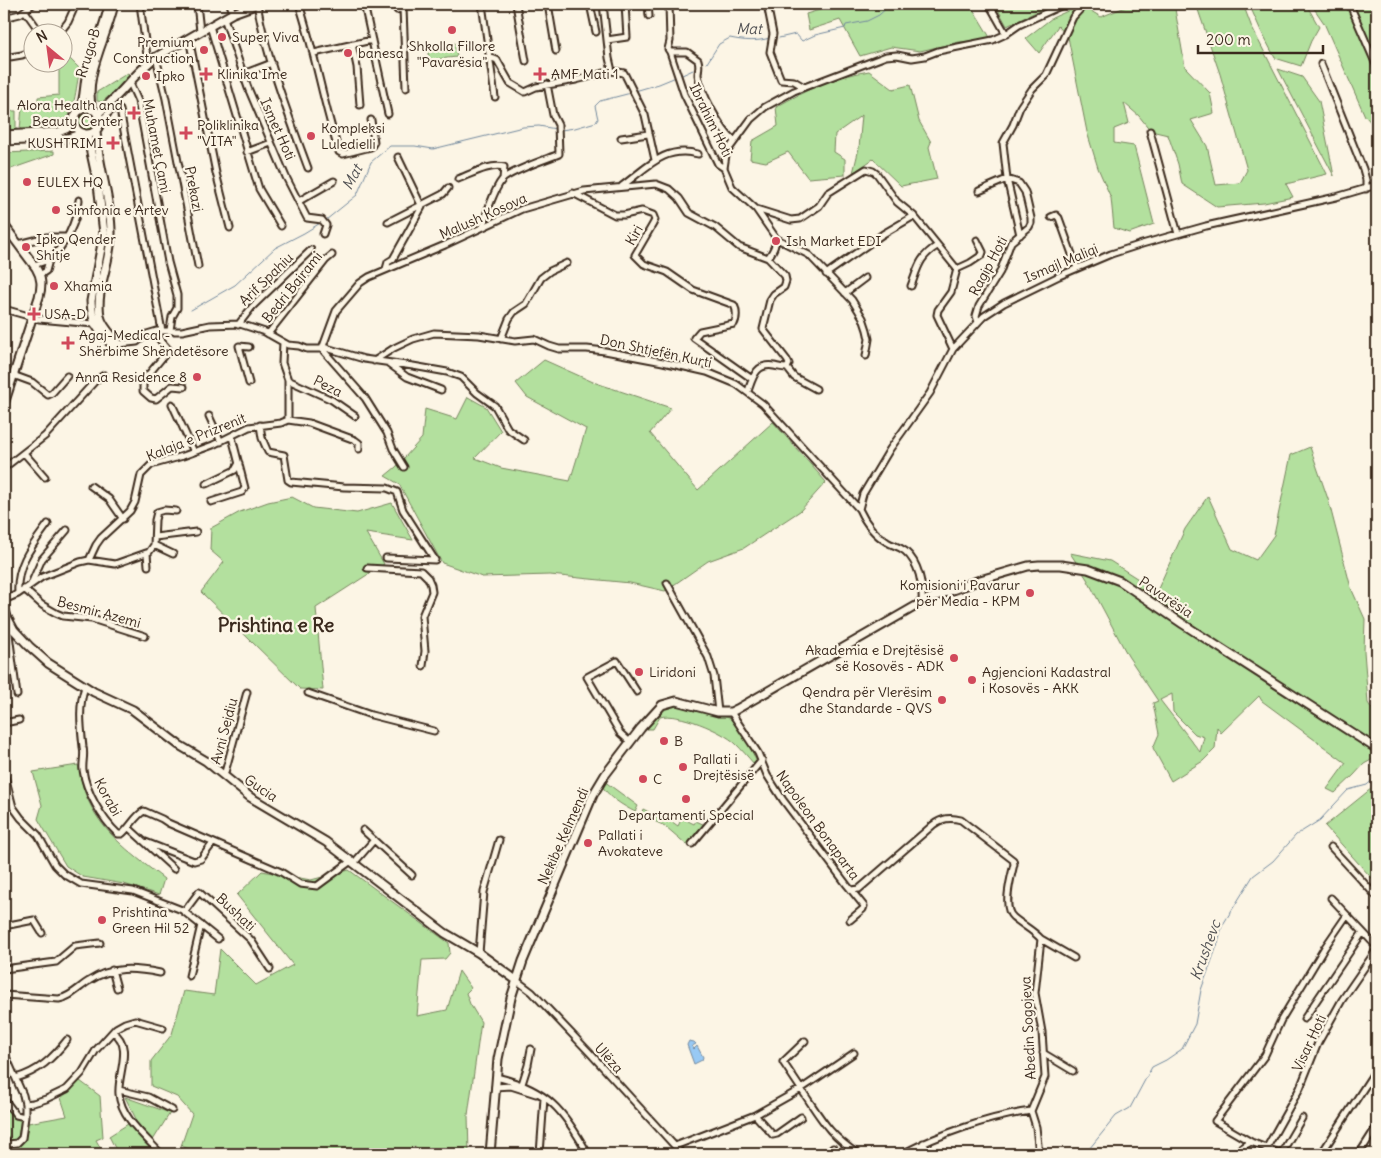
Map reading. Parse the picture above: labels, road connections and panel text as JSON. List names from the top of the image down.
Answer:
{
  "streets": {
    "street": [
      "Rruga B",
      "Ibrahim Hoti",
      "Ismet Hoti",
      "Muhamet Çami",
      "Prekazi",
      "Malush Kosova",
      "Kiri",
      "Ismajl Maliqi",
      "Ragip Hoti",
      "Arif Spahiu",
      "Bedri Bajrami",
      "Don Shtjefën Kurti",
      "Peza",
      "Kalaja e Prizrenit",
      "Pavarësia",
      "Besmir Azemi",
      "Avni Sejdiu",
      "Gucia",
      "Korabi",
      "Napoleon Bonaparta",
      "Nekibe Kelmendi",
      "Bushati",
      "Abedin Sogojeva",
      "Visar Hoti",
      "Ulëza"
    ]
  },
  "crossings": [
    ["Malush Kosova", "Kiri"],
    ["Ismajl Maliqi", "Ragip Hoti"],
    ["Ismajl Maliqi", "Don Shtjefën Kurti"],
    ["Don Shtjefën Kurti", "Pavarësia"],
    ["Don Shtjefën Kurti", "Nekibe Kelmendi"],
    ["Pavarësia", "Nekibe Kelmendi"],
    ["Avni Sejdiu", "Gucia"],
    ["Gucia", "Korabi"],
    ["Gucia", "Nekibe Kelmendi"],
    ["Gucia", "Ulëza"],
    ["Napoleon Bonaparta", "Nekibe Kelmendi"],
    ["Nekibe Kelmendi", "Ulëza"]
  ],
  "districts": ["Prishtina e Re"],
  "water": ["Mat", "Krushevc"],
  "places": {
    "other": [
      "Shkolla Fillore \"Pavarësia\"",
      "Super Viva",
      "Premium Construction",
      "banesa",
      "Ipko",
      "Kompleksi Luledielli",
      "EULEX HQ",
      "Simfonia e Artev",
      "Ish Market EDI",
      "Ipko Qender Shitje",
      "Xhamia",
      "Anna Residence 8",
      "Komisioni i Pavarur për Media - KPM",
      "Akademia e Drejtësisë së Kosovës - ADK",
      "Liridoni",
      "Agjencioni Kadastral i Kosovës - AKK",
      "Qendra për Vlerësim dhe Standarde - QVS",
      "B",
      "Pallati i Drejtësisë",
      "C",
      "Departamenti Special",
      "Pallati i Avokateve",
      "Prishtina Green Hil 52"
    ],
    "health": [
      "Klinika Ime",
      "AMF Mati 1",
      "Alora Health and Beauty Center",
      "Poliklinika \"VITA\"",
      "KUSHTRIMI",
      "USA-D",
      "Agaj-Medical - Shërbime Shëndetësore"
    ]
  },
  "scale_bar": "200 m",
  "north": "top left"
}
